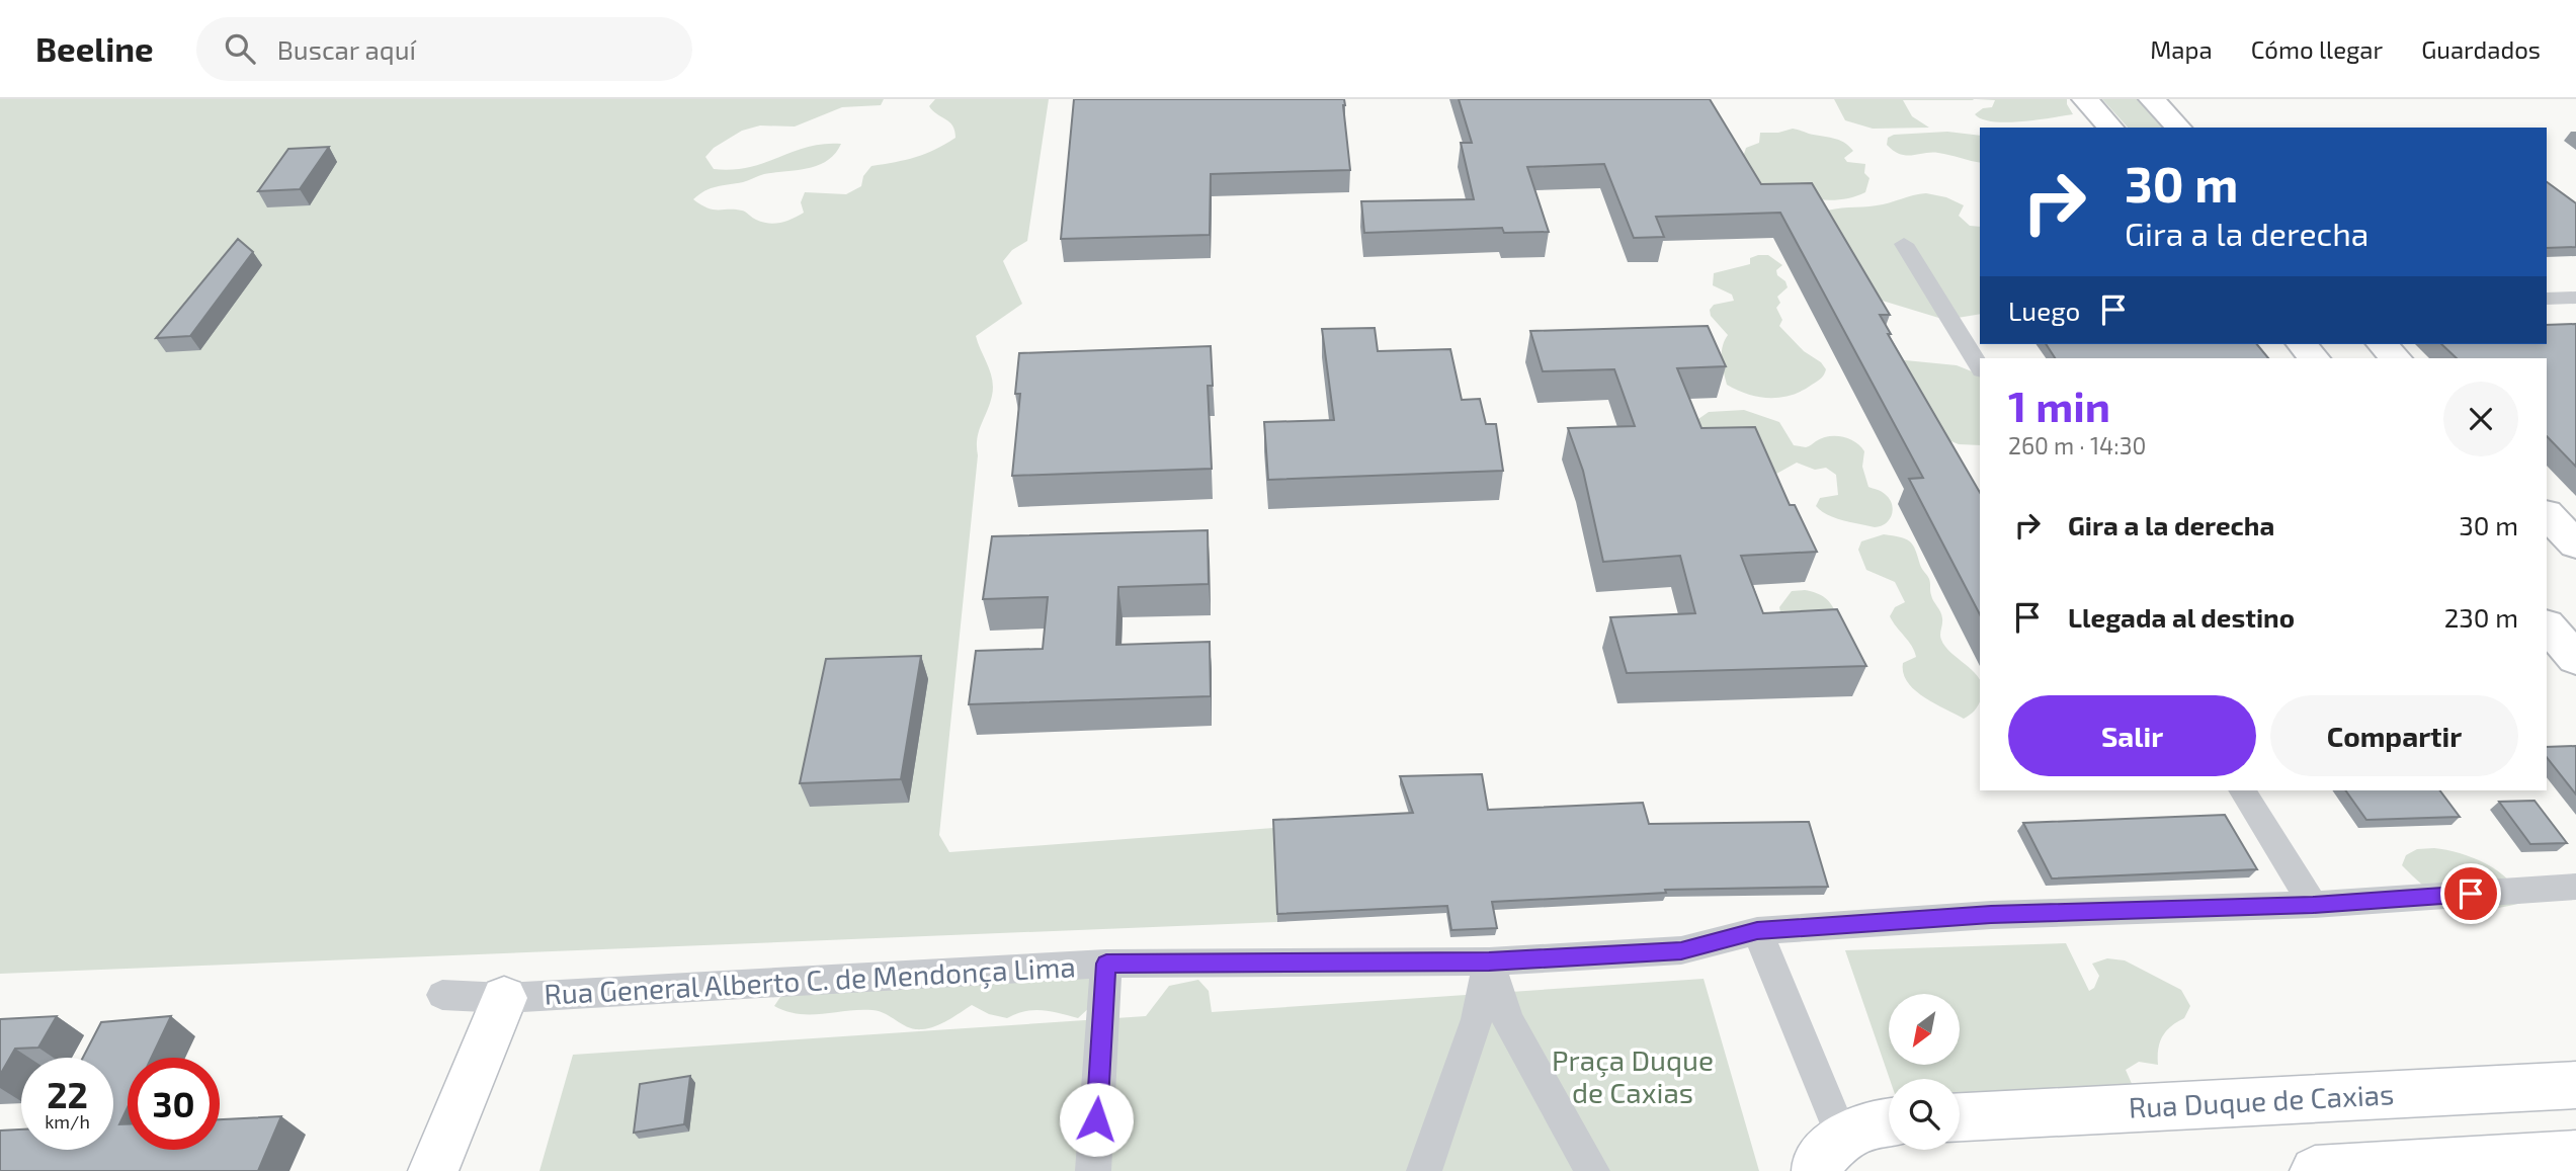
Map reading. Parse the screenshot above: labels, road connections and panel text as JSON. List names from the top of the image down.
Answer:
{
  "streets": {
    "main road": ["Rua Duque de Caxias"],
    "street": ["Rua General Alberto C. de Mendonça Lima"]
  },
  "parks": ["Praça Duque de Caxias"],
  "north": "bottom left",
  "page": {
    "header": "Beeline",
    "search": "Buscar aquí",
    "nav": ["Mapa", "Cómo llegar", "Guardados"],
    "turn": ["30 m", "Gira a la derecha"],
    "then": "Luego",
    "heading": ["1 min", "260 m · 14:30"],
    "list": [
      {
        "name": "Gira a la derecha",
        "value": "30 m"
      },
      {
        "name": "Llegada al destino",
        "value": "230 m"
      }
    ],
    "buttons": ["Salir", "Compartir"],
    "speed": "22 km/h",
    "limit": "30"
  }
}
